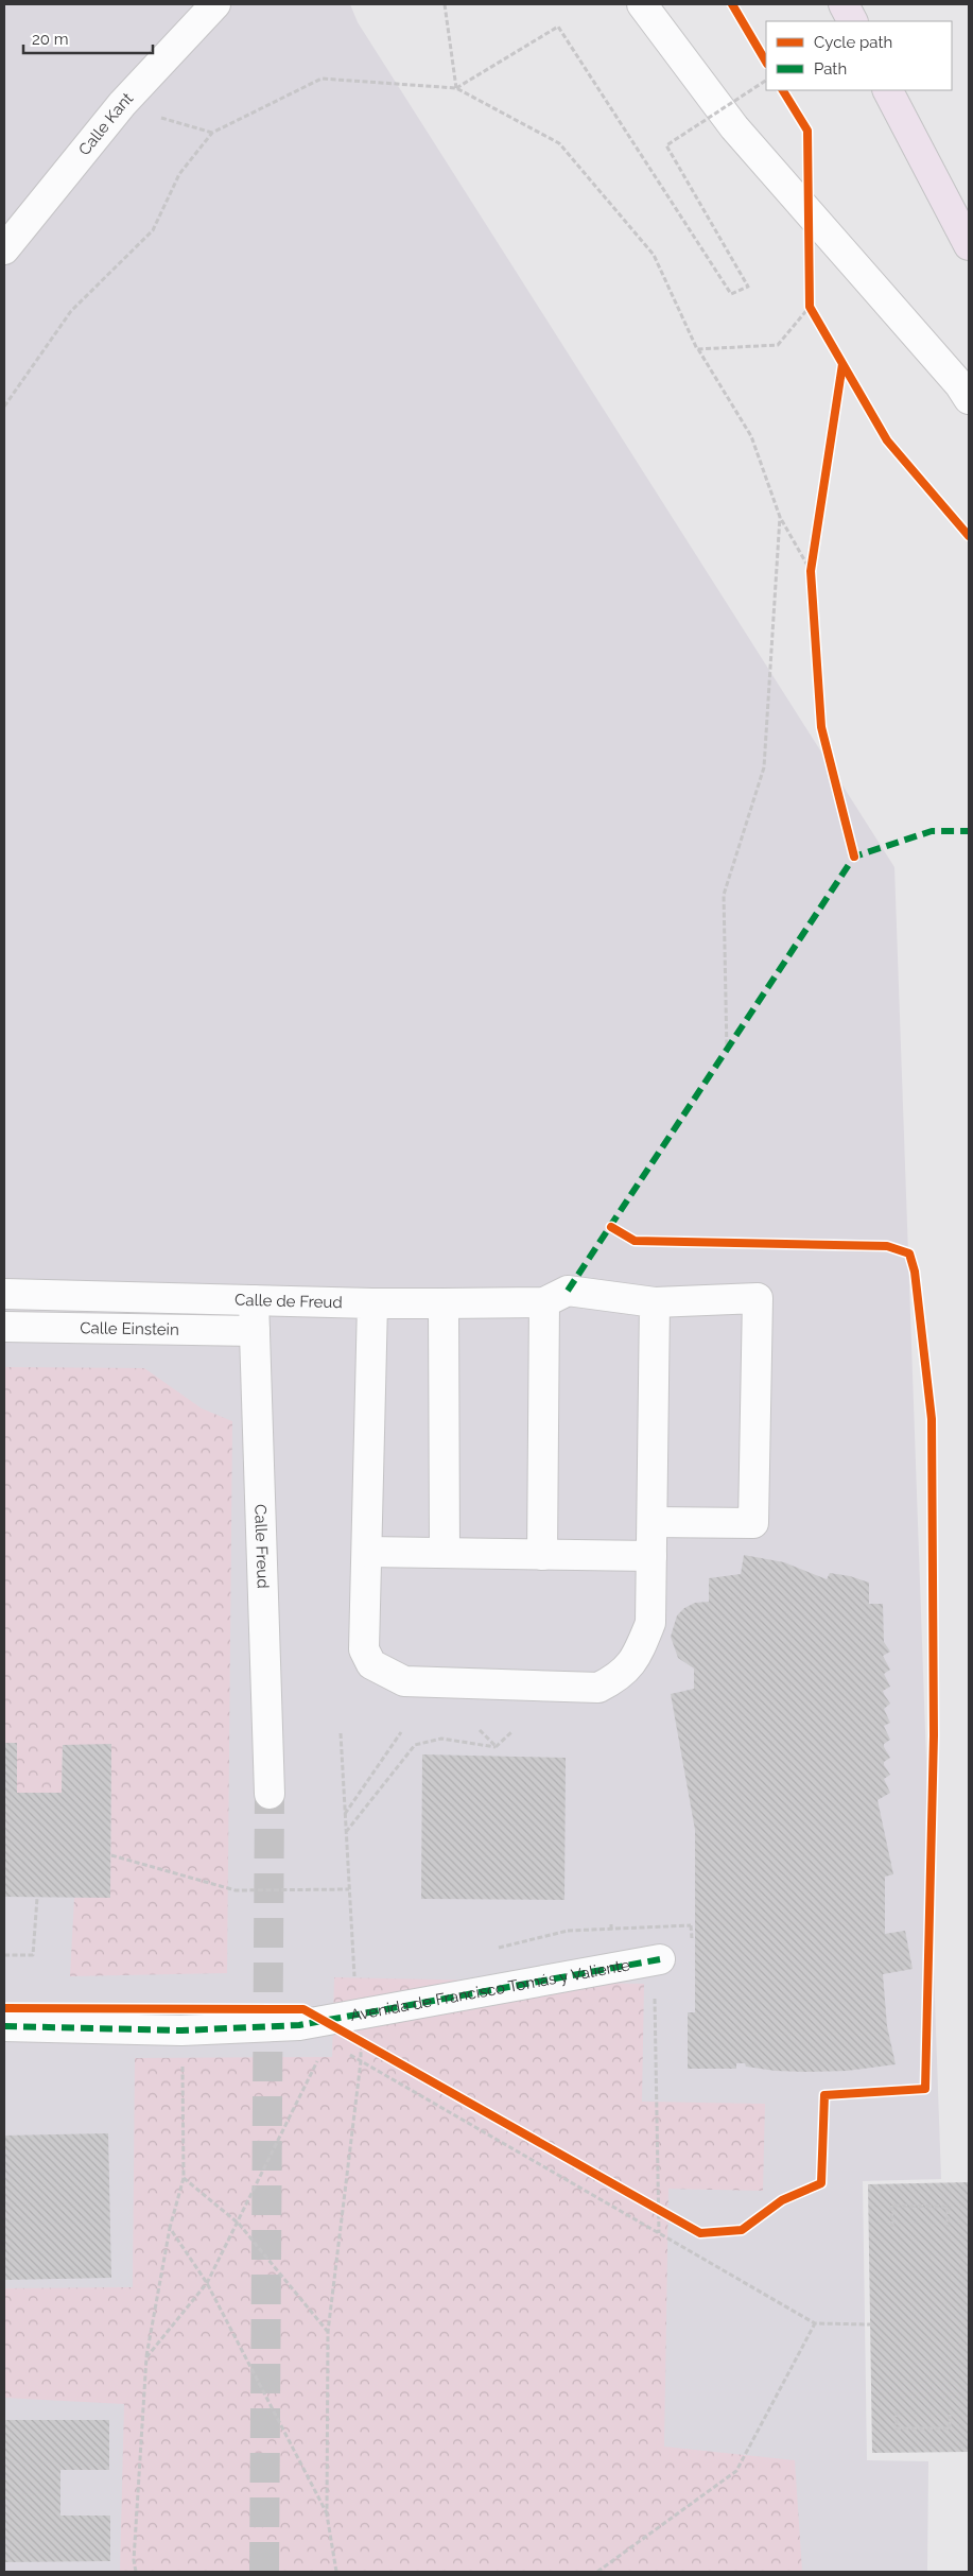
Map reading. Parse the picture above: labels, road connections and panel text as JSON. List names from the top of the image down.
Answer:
{
  "streets": {
    "street": [
      "Calle Kant",
      "Calle de Freud",
      "Calle Einstein",
      "Calle Freud",
      "Avenida de Francisco Tomás y Valiente"
    ]
  },
  "crossings": [
    ["Calle de Freud", "Calle Freud"],
    ["Calle Einstein", "Calle Freud"]
  ],
  "legend": ["Cycle path", "Path"],
  "scale_bar": "20 m"
}
